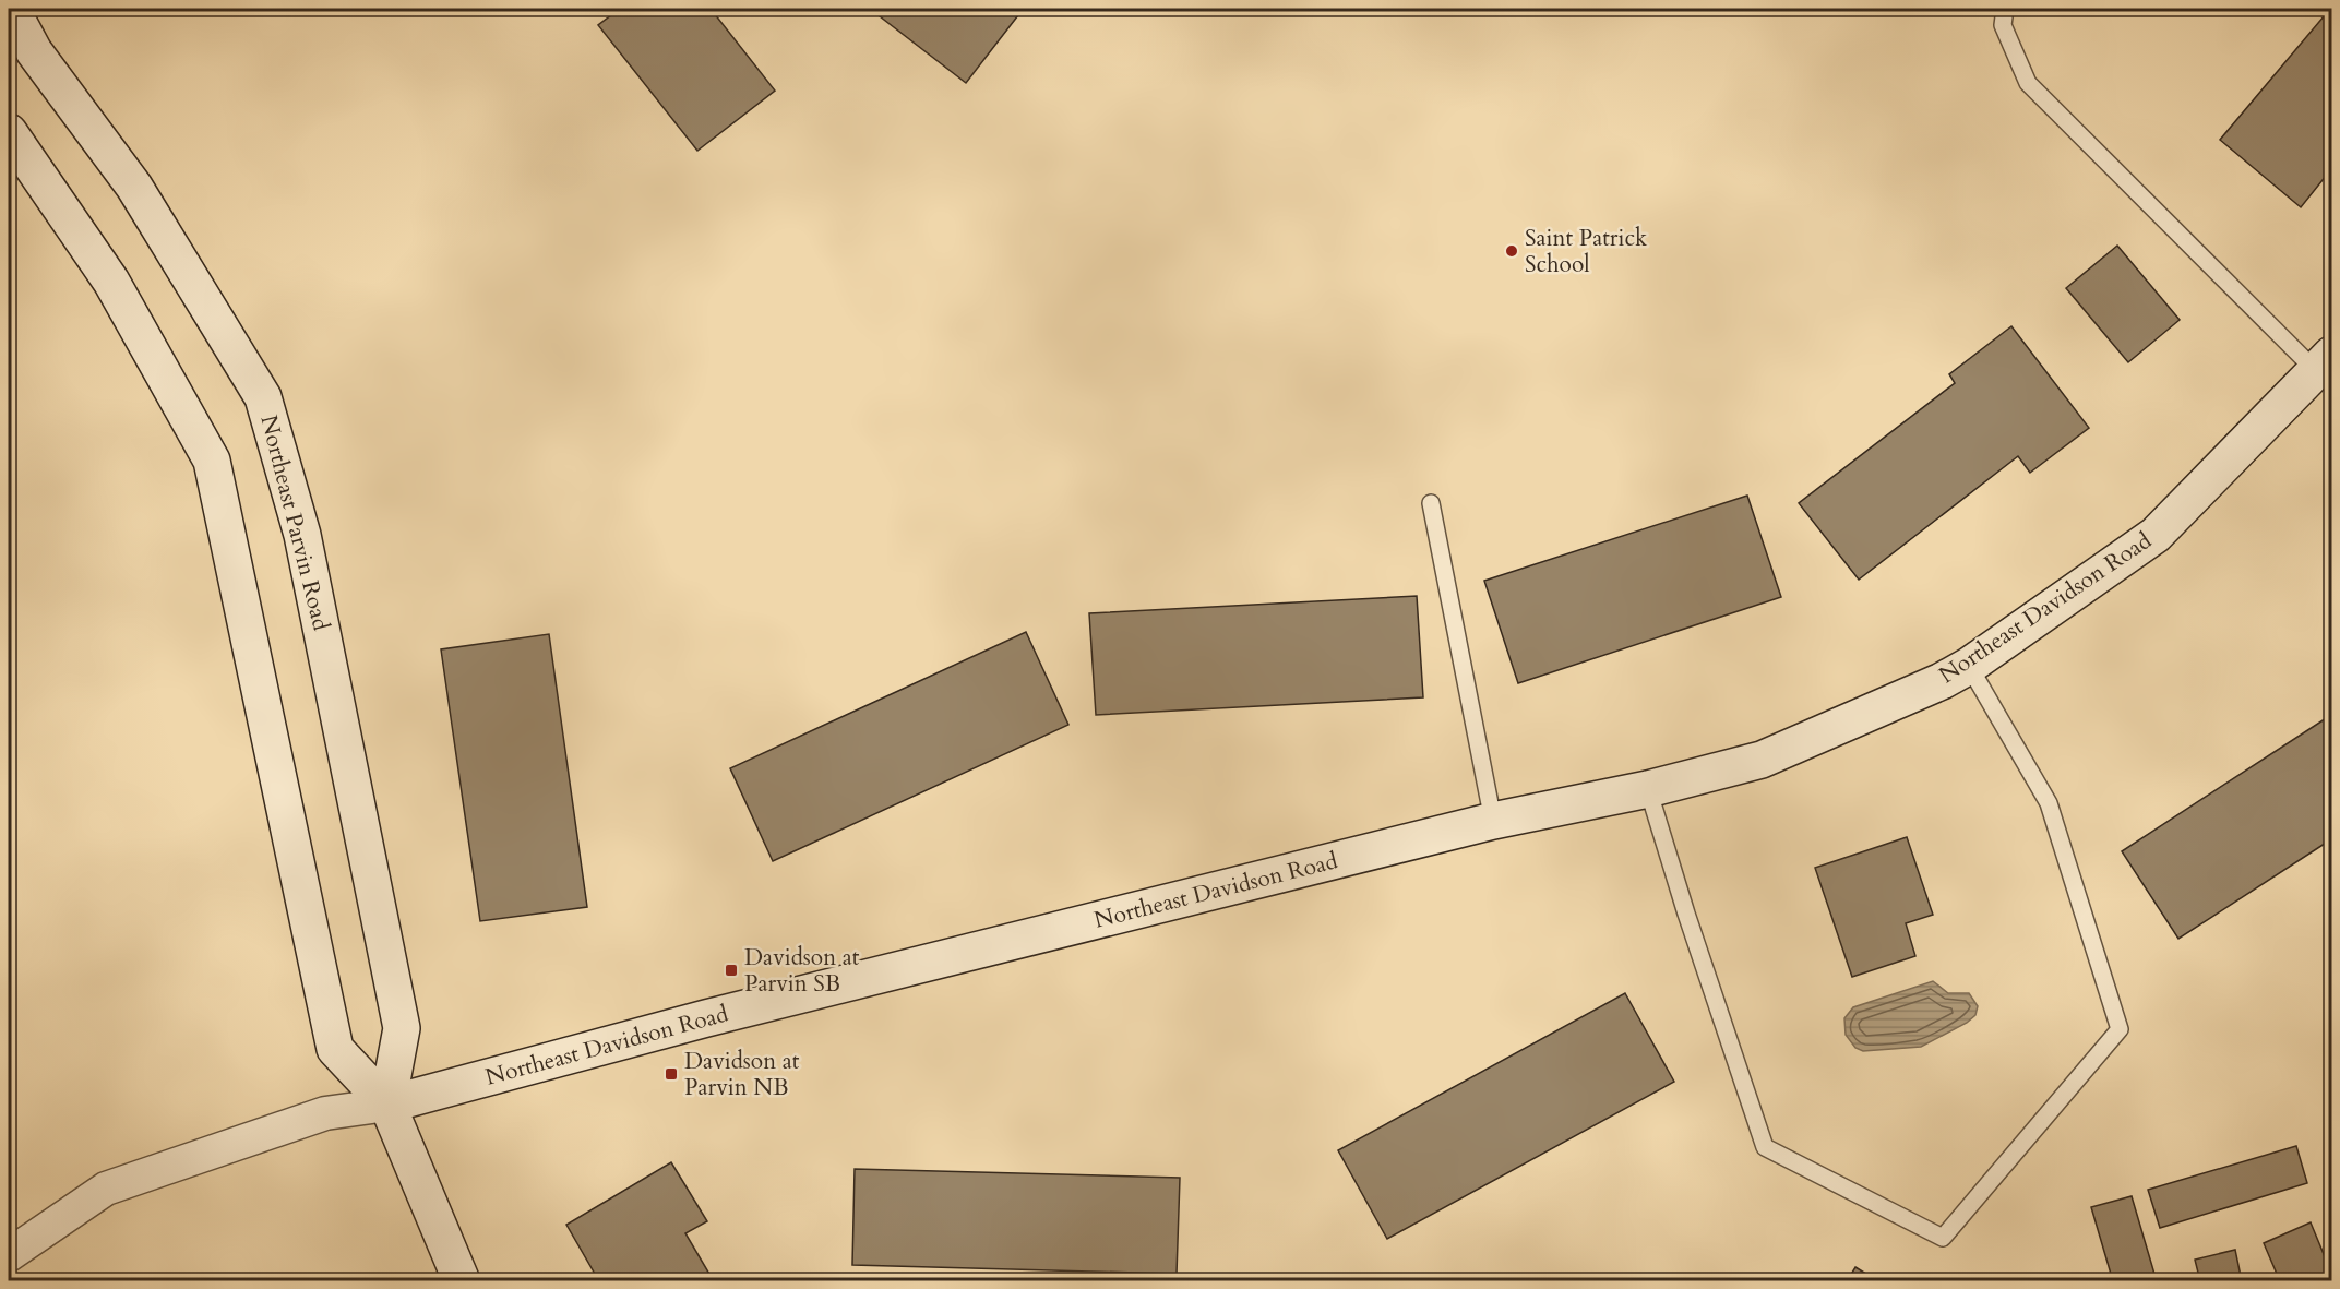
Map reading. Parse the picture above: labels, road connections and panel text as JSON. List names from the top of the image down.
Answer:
{
  "streets": {
    "main road": ["Northeast Parvin Road", "Northeast Davidson Road"]
  },
  "crossings": [
    ["Northeast Parvin Road", "Northeast Davidson Road"]
  ],
  "places": {
    "other": ["Saint Patrick School"],
    "transit": ["Davidson at Parvin SB", "Davidson at Parvin NB"]
  }
}
